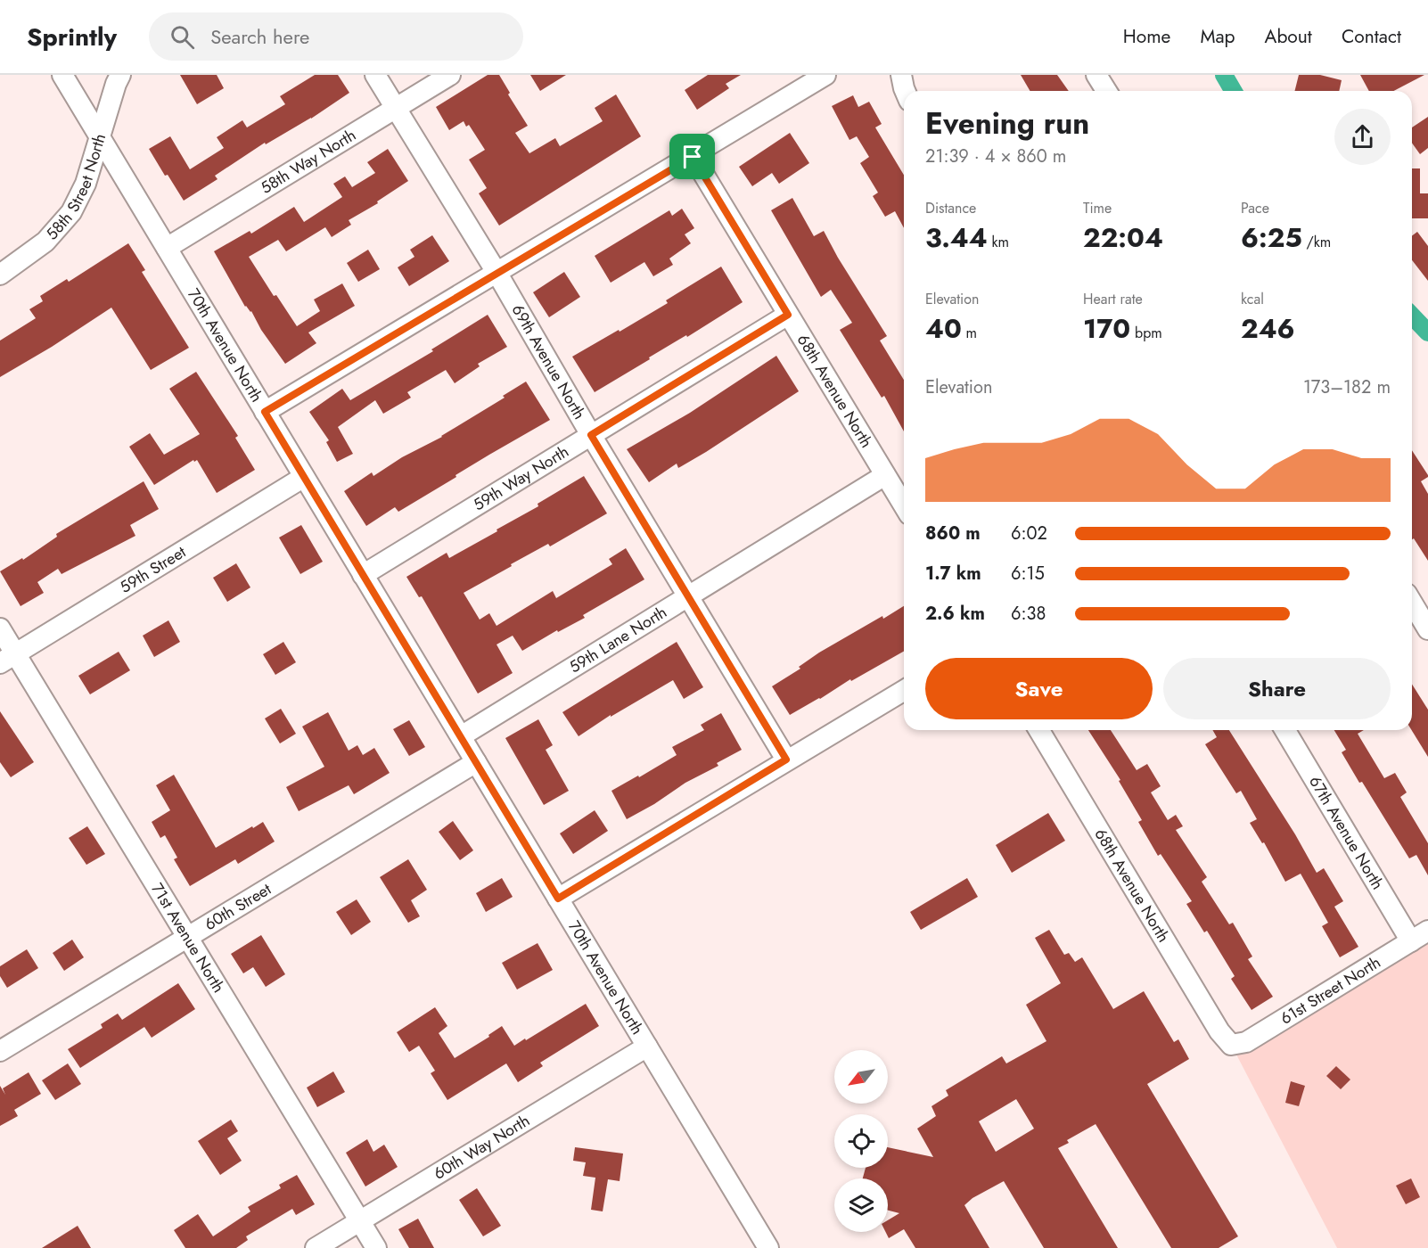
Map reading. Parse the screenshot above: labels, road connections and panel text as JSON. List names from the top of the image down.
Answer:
{
  "streets": {
    "street": [
      "58th Way North",
      "58th Street North",
      "70th Avenue North",
      "69th Avenue North",
      "68th Avenue North",
      "59th Way North",
      "59th Street",
      "59th Lane North",
      "67th Avenue North",
      "60th Street",
      "71st Avenue North",
      "61st Street North",
      "60th Way North"
    ]
  },
  "crossings": [
    ["58th Way North", "70th Avenue North"],
    ["58th Way North", "69th Avenue North"],
    ["58th Street North", "70th Avenue North"],
    ["70th Avenue North", "59th Way North"],
    ["70th Avenue North", "59th Street"],
    ["70th Avenue North", "59th Lane North"],
    ["70th Avenue North", "60th Street"],
    ["70th Avenue North", "60th Way North"],
    ["69th Avenue North", "59th Way North"],
    ["69th Avenue North", "59th Lane North"],
    ["68th Avenue North", "59th Way North"],
    ["68th Avenue North", "59th Lane North"],
    ["68th Avenue North", "61st Street North"],
    ["59th Street", "71st Avenue North"],
    ["67th Avenue North", "61st Street North"],
    ["60th Street", "71st Avenue North"],
    ["71st Avenue North", "60th Way North"]
  ],
  "north": "bottom left",
  "page": {
    "header": "Sprintly",
    "search": "Search here",
    "nav": [
      "Home",
      "Map",
      "About",
      "Contact"
    ],
    "heading": ["Evening run", "21:39 · 4 × 860 m"],
    "stats": [
      ["Distance", "3.44 km"],
      ["Time", "22:04"],
      ["Pace", "6:25 /km"],
      ["Elevation", "40 m"],
      ["Heart rate", "170 bpm"],
      ["kcal", "246"]
    ],
    "chart": ["Elevation", "173–182 m"],
    "list": [
      {
        "name": "860 m",
        "note": "6:02"
      },
      {
        "name": "1.7 km",
        "note": "6:15"
      },
      {
        "name": "2.6 km",
        "note": "6:38"
      }
    ],
    "buttons": ["Save", "Share"]
  }
}
